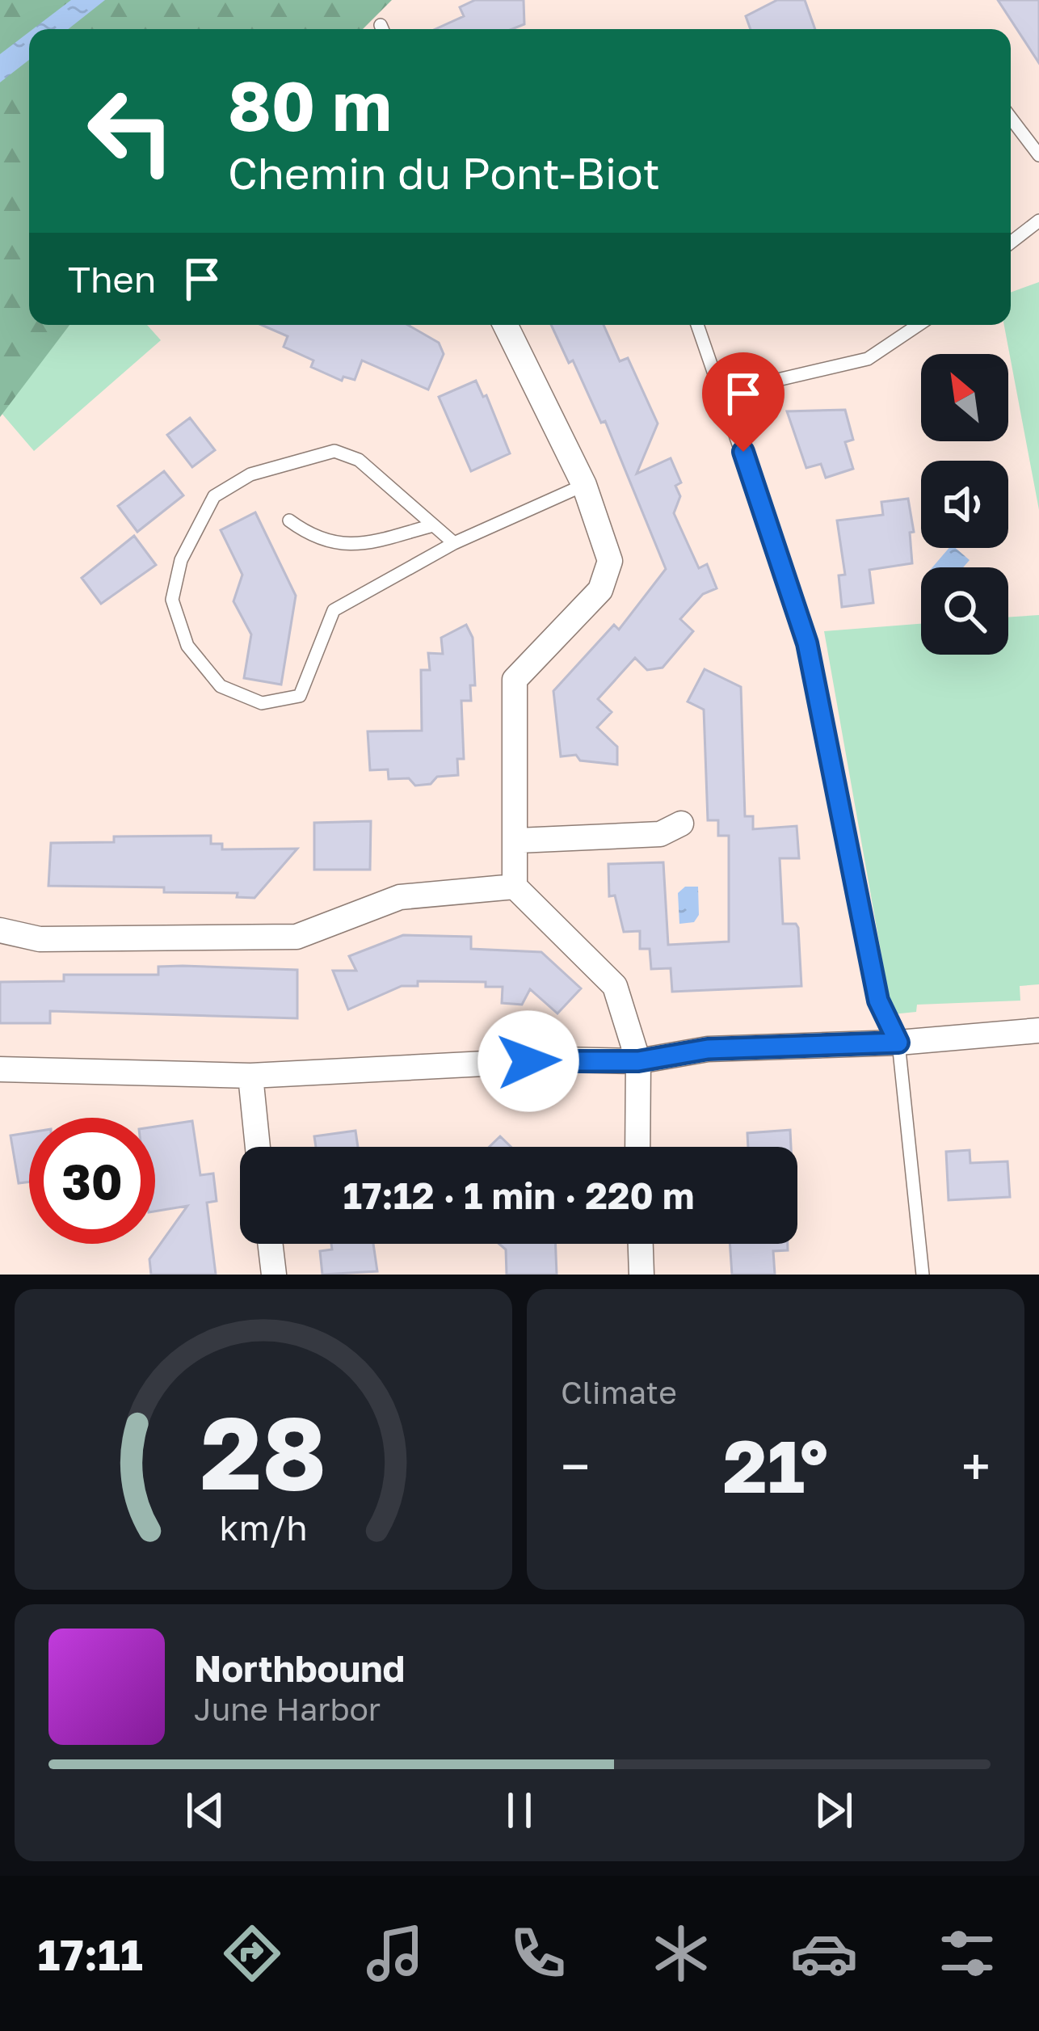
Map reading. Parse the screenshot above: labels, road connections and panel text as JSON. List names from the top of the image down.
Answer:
{
  "north": "top left",
  "page": {
    "turn": ["80 m", "Chemin du Pont-Biot"],
    "then": "Then",
    "limit": "30",
    "trip": "17:12 · 1 min · 220 m",
    "tile": "Climate",
    "heat": ["−", "21°", "+"],
    "song": ["Northbound", "June Harbor"],
    "tabs": "17:11",
    "gauge": ["28", "km/h"]
  }
}
